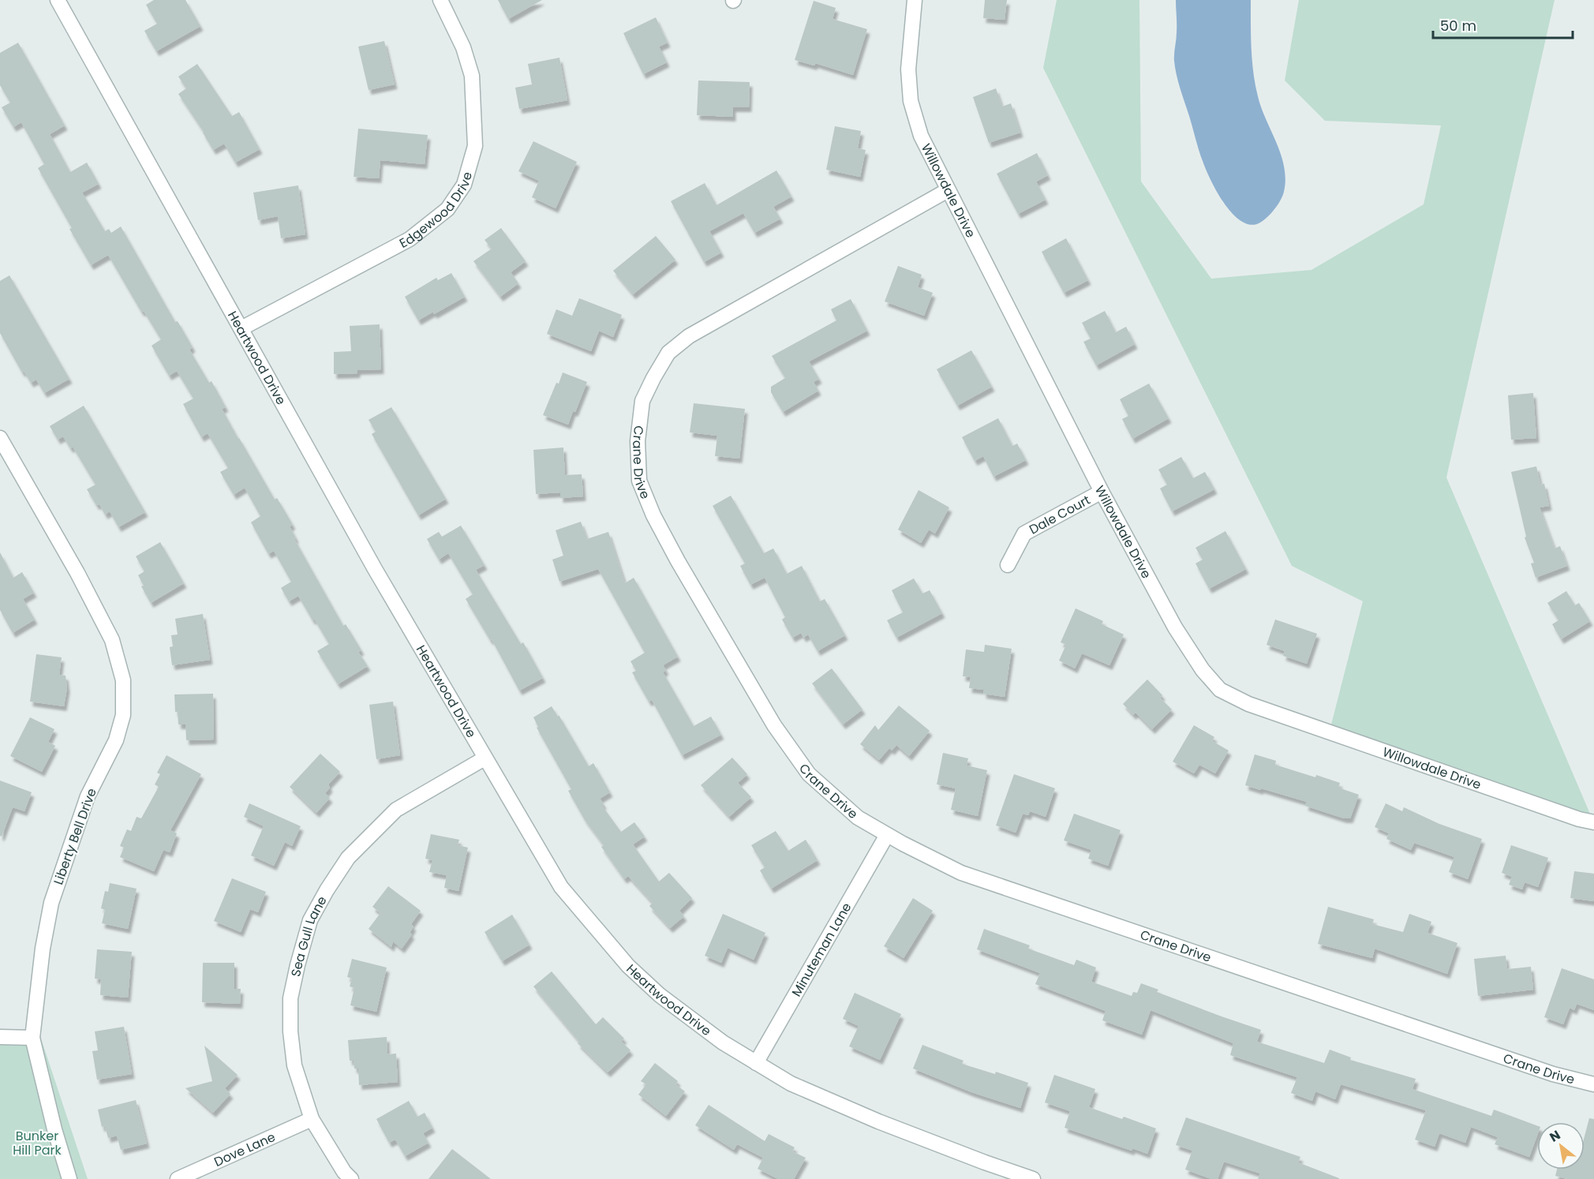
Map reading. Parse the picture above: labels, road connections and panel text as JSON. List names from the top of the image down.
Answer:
{
  "streets": {
    "street": [
      "Willowdale Drive",
      "Edgewood Drive",
      "Heartwood Drive",
      "Crane Drive",
      "Dale Court",
      "Liberty Bell Drive",
      "Sea Gull Lane",
      "Minuteman Lane",
      "Dove Lane"
    ]
  },
  "crossings": [
    ["Willowdale Drive", "Crane Drive"],
    ["Willowdale Drive", "Dale Court"],
    ["Edgewood Drive", "Heartwood Drive"],
    ["Heartwood Drive", "Sea Gull Lane"],
    ["Heartwood Drive", "Minuteman Lane"],
    ["Crane Drive", "Minuteman Lane"],
    ["Sea Gull Lane", "Dove Lane"]
  ],
  "parks": ["Bunker Hill Park"],
  "scale_bar": "50 m",
  "north": "top left"
}
